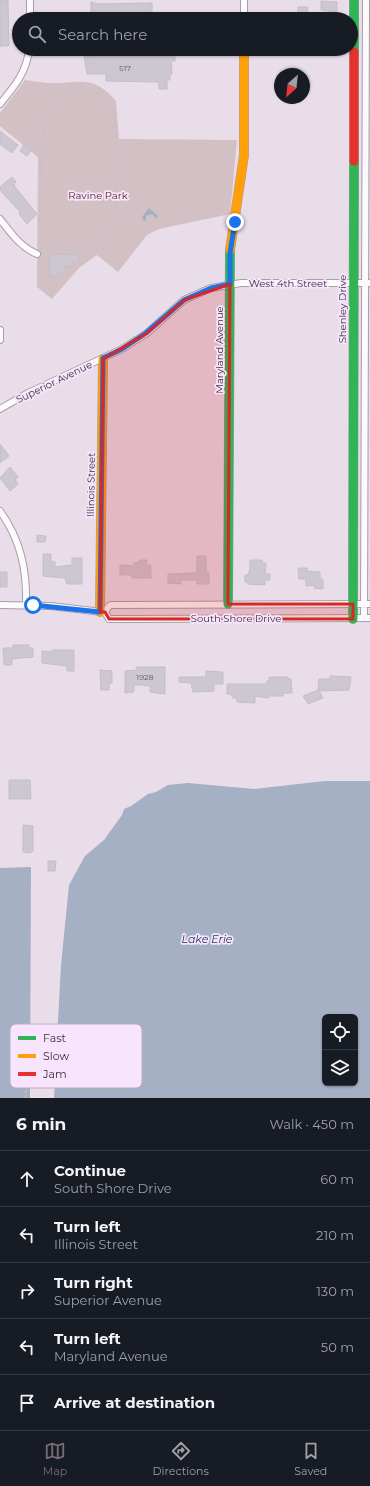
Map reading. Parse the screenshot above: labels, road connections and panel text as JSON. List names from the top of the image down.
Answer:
{
  "streets": {
    "street": [
      "West 4th Street",
      "Shenley Drive",
      "Maryland Avenue",
      "Superior Avenue",
      "Illinois Street",
      "South Shore Drive"
    ]
  },
  "crossings": [
    ["West 4th Street", "Shenley Drive"],
    ["West 4th Street", "Maryland Avenue"],
    ["West 4th Street", "Superior Avenue"],
    ["Shenley Drive", "South Shore Drive"],
    ["Maryland Avenue", "Superior Avenue"],
    ["Maryland Avenue", "South Shore Drive"],
    ["Superior Avenue", "Illinois Street"],
    ["Illinois Street", "South Shore Drive"]
  ],
  "water": ["Lake Erie"],
  "parks": ["Ravine Park"],
  "house_numbers": ["517", "1928"],
  "legend": ["Fast", "Slow", "Jam"],
  "north": "bottom left",
  "page": {
    "search": "Search here",
    "heading": ["6 min", "Walk · 450 m"],
    "list": [
      ["Continue", "South Shore Drive", "60 m"],
      ["Turn left", "Illinois Street", "210 m"],
      ["Turn right", "Superior Avenue", "130 m"],
      ["Turn left", "Maryland Avenue", "50 m"],
      "Arrive at destination"
    ],
    "nav": ["Map", "Directions", "Saved"]
  }
}
